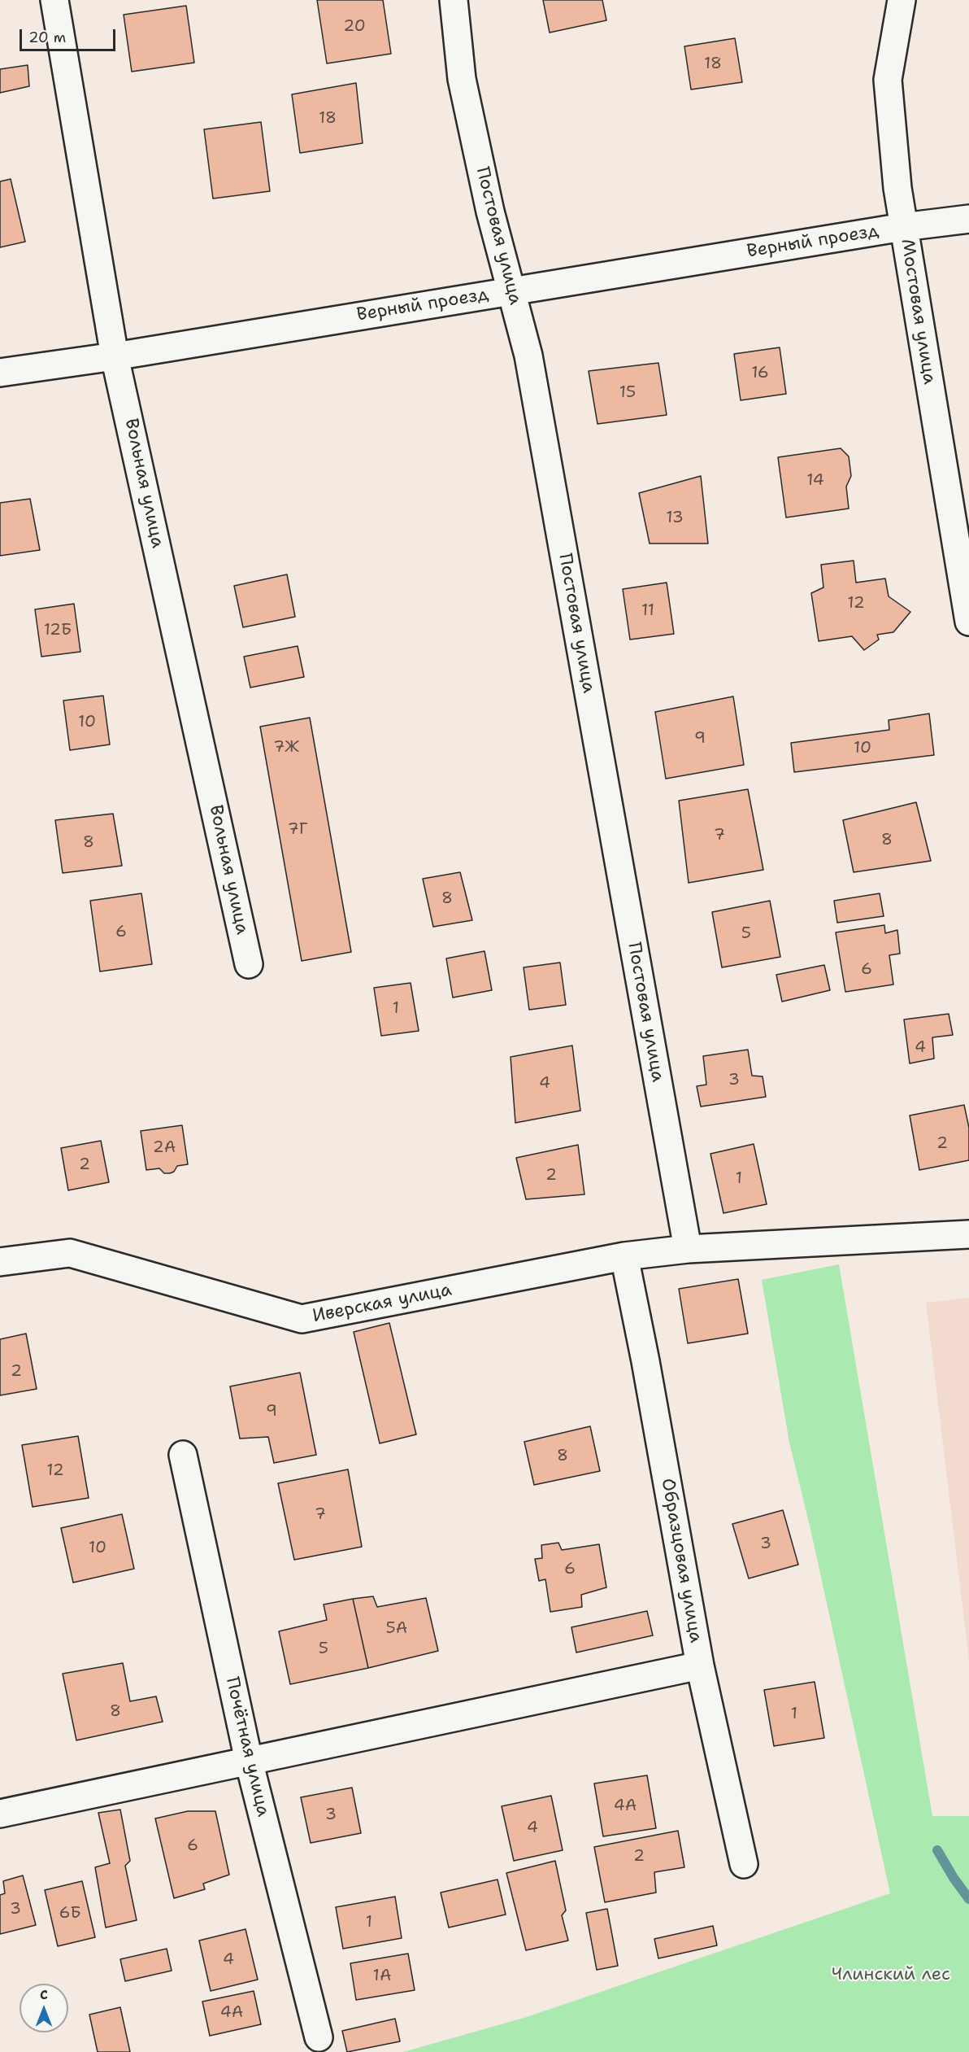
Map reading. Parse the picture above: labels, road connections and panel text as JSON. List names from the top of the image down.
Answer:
{
  "streets": {
    "street": [
      "Постовая улица",
      "Верный проезд",
      "Мостовая улица",
      "Вольная улица",
      "Иверская улица",
      "Образцовая улица",
      "Почётная улица"
    ]
  },
  "crossings": [
    ["Постовая улица", "Верный проезд"],
    ["Постовая улица", "Иверская улица"],
    ["Верный проезд", "Мостовая улица"],
    ["Верный проезд", "Вольная улица"],
    ["Иверская улица", "Образцовая улица"]
  ],
  "parks": ["Члинский лес"],
  "house_numbers": [
    "20",
    "18",
    "18",
    "16",
    "15",
    "14",
    "13",
    "12",
    "11",
    "12Б",
    "10",
    "9",
    "7Ж",
    "10",
    "7Г",
    "7",
    "8",
    "8",
    "8",
    "6",
    "5",
    "6",
    "1",
    "4",
    "3",
    "4",
    "2",
    "2А",
    "2",
    "2",
    "1",
    "2",
    "9",
    "8",
    "12",
    "7",
    "3",
    "10",
    "6",
    "5А",
    "5",
    "8",
    "1",
    "4А",
    "3",
    "4",
    "6",
    "2",
    "3",
    "6Б",
    "1",
    "4",
    "1А",
    "4А"
  ],
  "scale_bar": "20 m",
  "north": "top"
}
